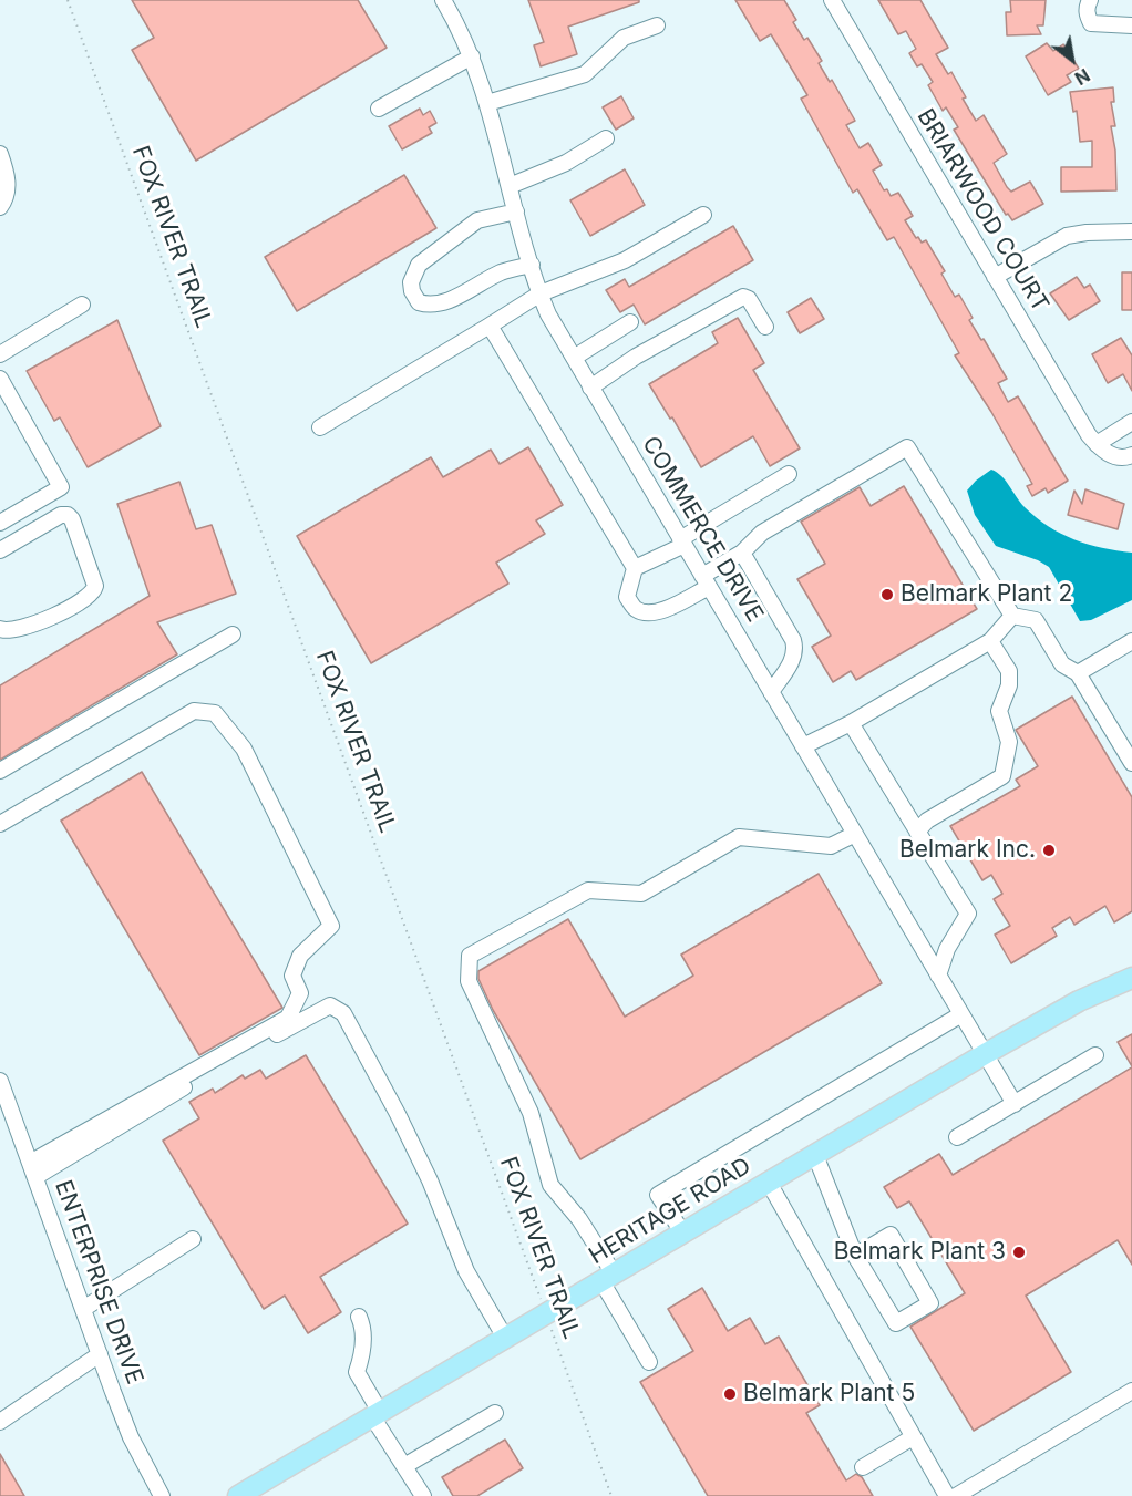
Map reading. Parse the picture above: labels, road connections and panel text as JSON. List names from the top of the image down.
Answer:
{
  "streets": {
    "main road": ["HERITAGE ROAD"],
    "street": ["BRIARWOOD COURT", "COMMERCE DRIVE", "ENTERPRISE DRIVE"],
    "path": ["FOX RIVER TRAIL"]
  },
  "crossings": [
    ["FOX RIVER TRAIL", "HERITAGE ROAD"],
    ["COMMERCE DRIVE", "HERITAGE ROAD"]
  ],
  "places": [
    "Belmark Plant 2",
    "Belmark Inc.",
    "Belmark Plant 3",
    "Belmark Plant 5"
  ],
  "north": "bottom right"
}
